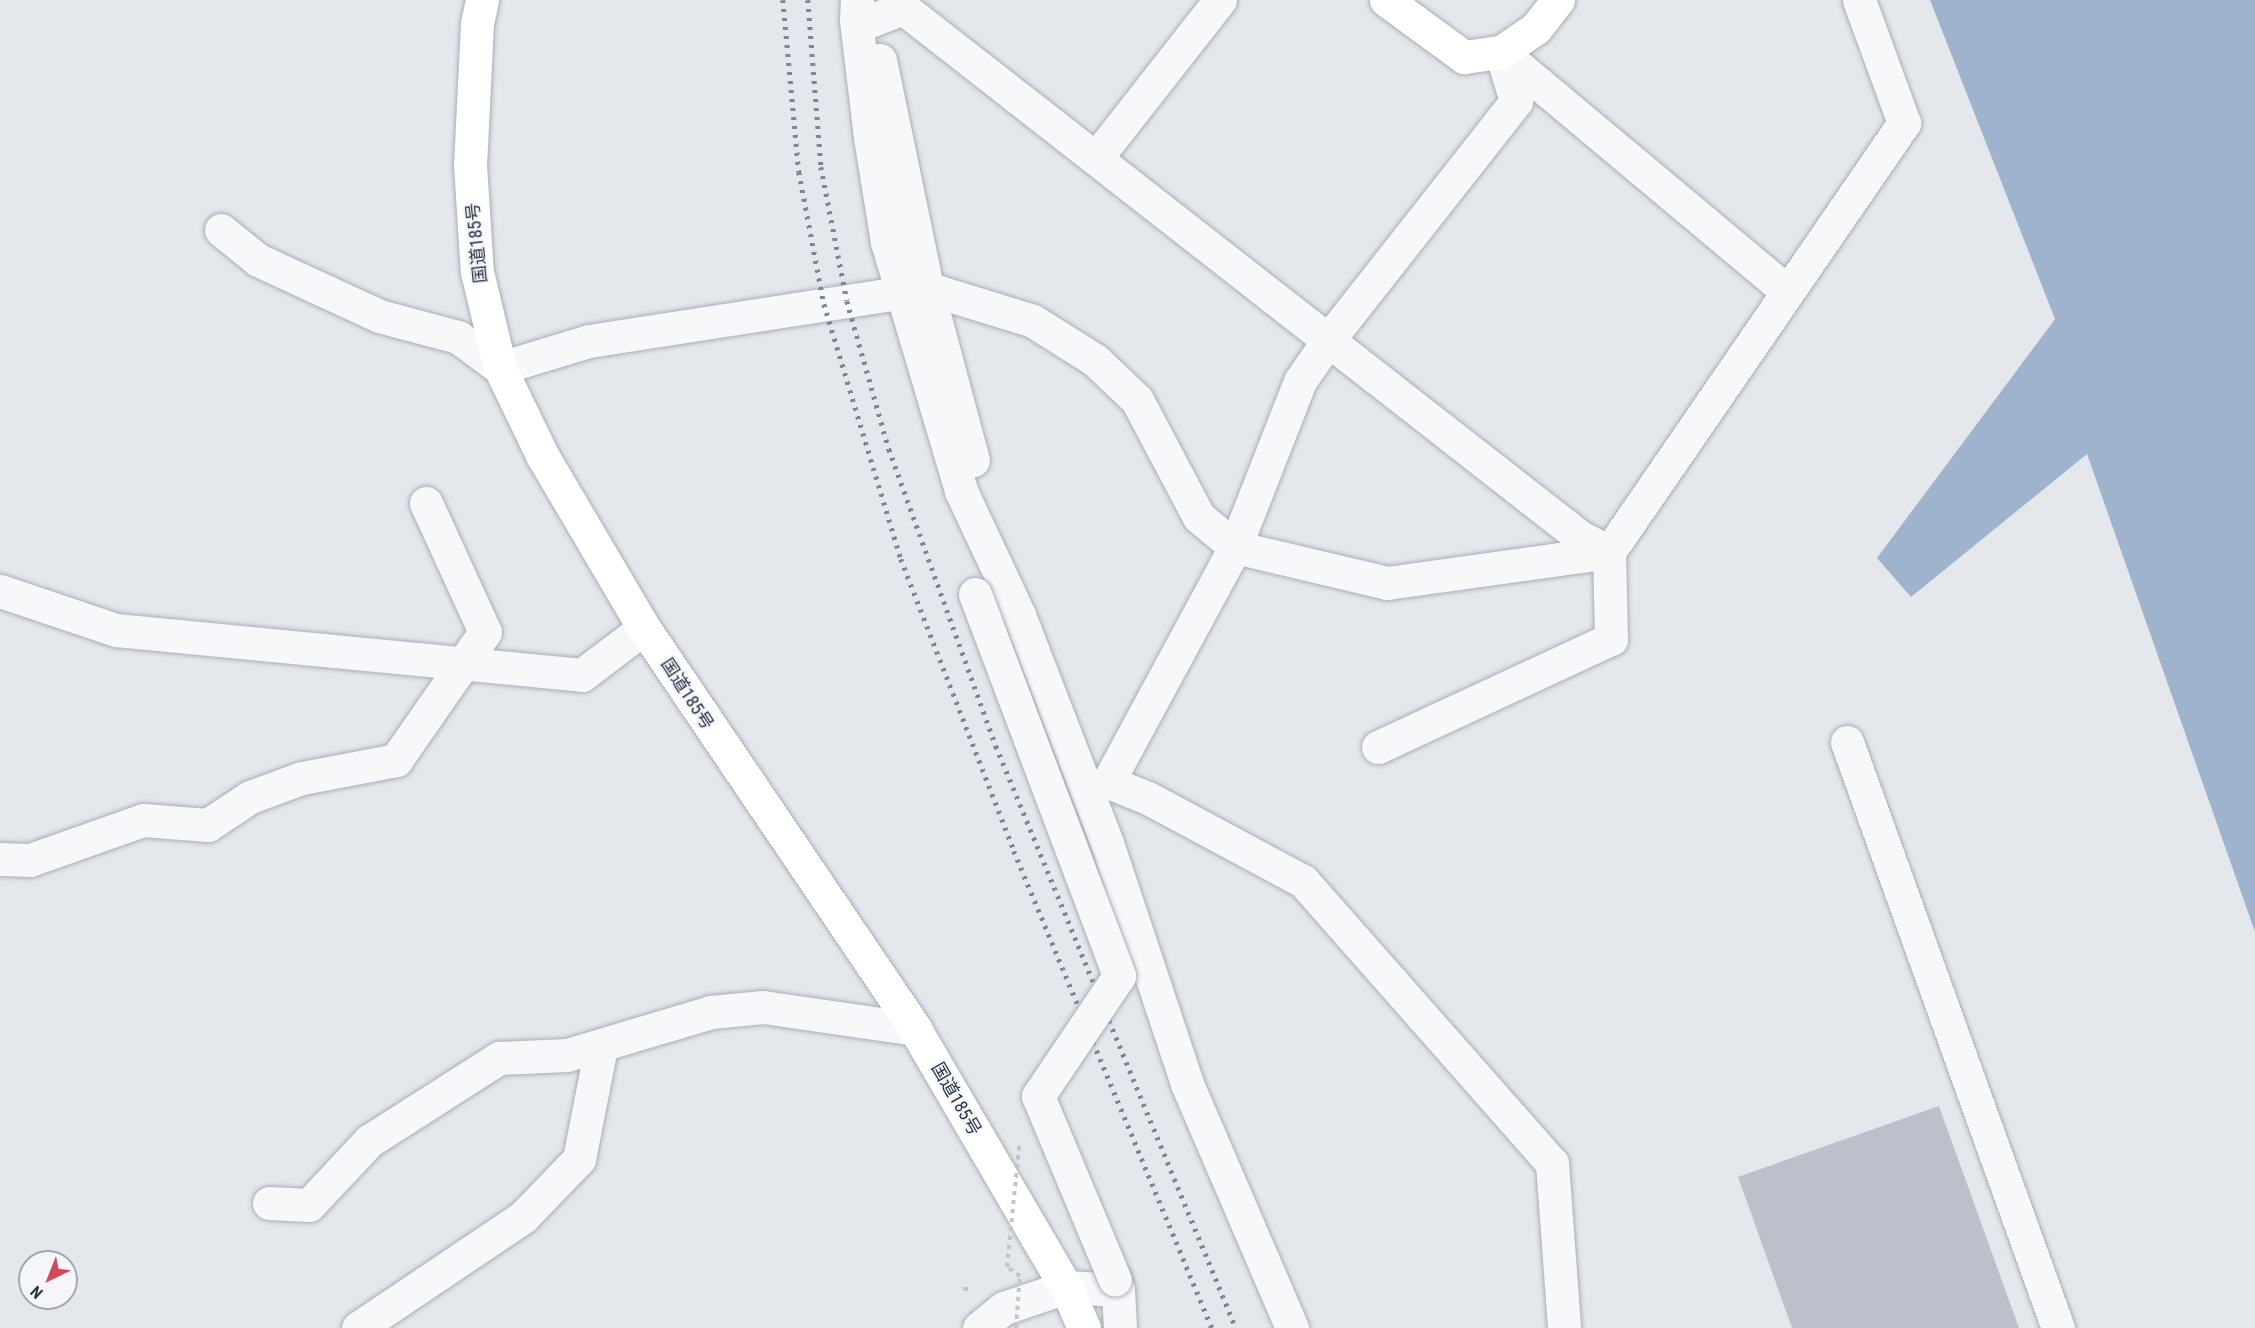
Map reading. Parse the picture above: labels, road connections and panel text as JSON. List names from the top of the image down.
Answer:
{
  "streets": {
    "main road": ["国道185号"]
  },
  "north": "bottom left"
}
